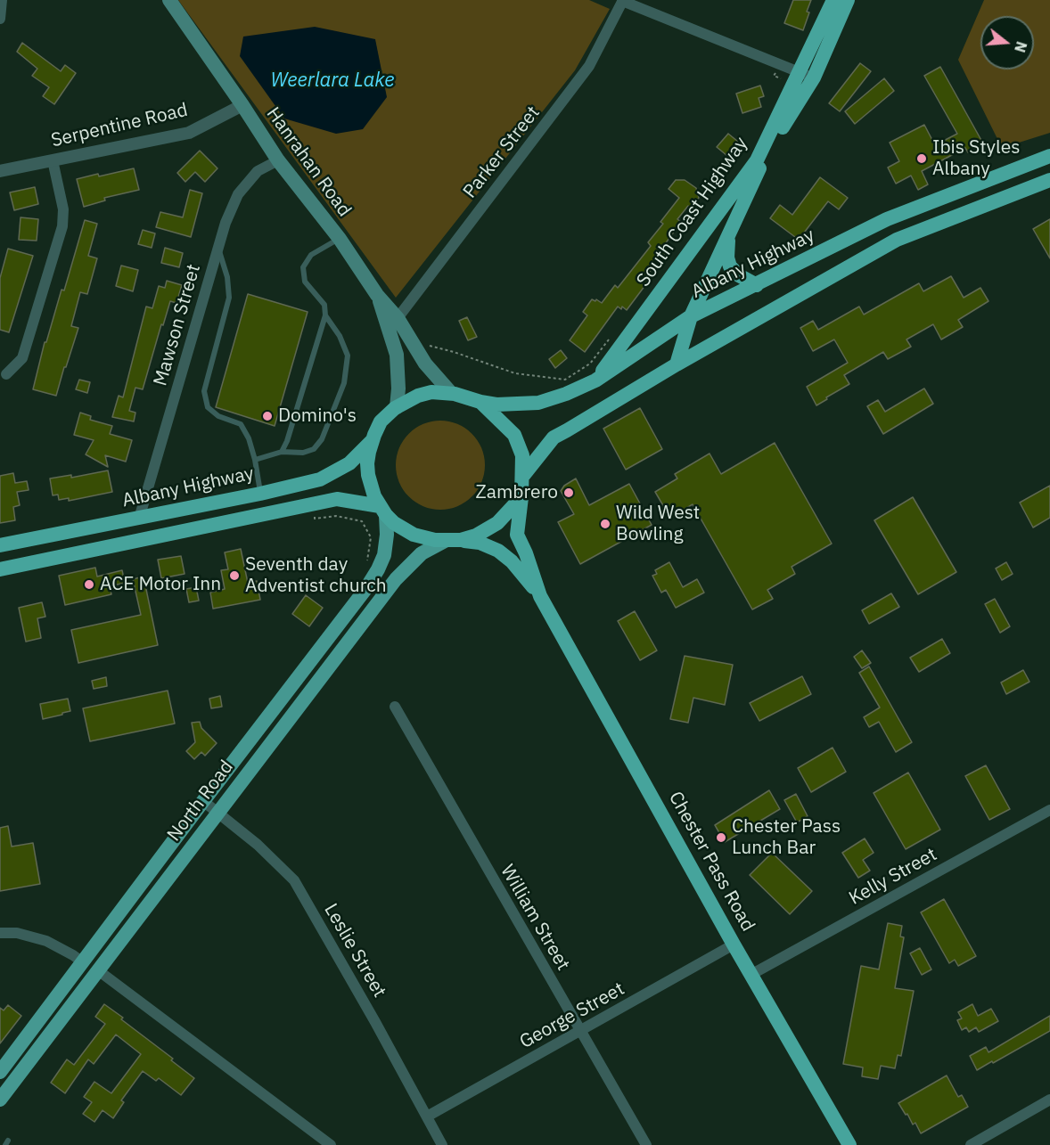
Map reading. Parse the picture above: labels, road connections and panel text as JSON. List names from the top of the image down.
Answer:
{
  "streets": {
    "highway": ["South Coast Highway", "Albany Highway", "Chester Pass Road"],
    "main road": ["Hanrahan Road", "North Road"],
    "street": [
      "Serpentine Road",
      "Parker Street",
      "Mawson Street",
      "Kelly Street",
      "William Street",
      "Leslie Street",
      "George Street"
    ]
  },
  "crossings": [
    ["Serpentine Road", "Hanrahan Road"],
    ["Parker Street", "Hanrahan Road"],
    ["Hanrahan Road", "Albany Highway"],
    ["Hanrahan Road", "Mawson Street"],
    ["Hanrahan Road", "North Road"],
    ["Hanrahan Road", "Chester Pass Road"],
    ["South Coast Highway", "Albany Highway"],
    ["Albany Highway", "Mawson Street"],
    ["Albany Highway", "North Road"],
    ["Albany Highway", "Chester Pass Road"],
    ["North Road", "Chester Pass Road"],
    ["North Road", "Leslie Street"],
    ["Chester Pass Road", "Kelly Street"],
    ["Chester Pass Road", "George Street"],
    ["William Street", "George Street"],
    ["Leslie Street", "George Street"]
  ],
  "water": ["Weerlara Lake"],
  "places": [
    "Ibis Styles Albany",
    "Domino's",
    "Zambrero",
    "Wild West Bowling",
    "Seventh day Adventist church",
    "ACE Motor Inn",
    "Chester Pass Lunch Bar"
  ],
  "north": "right"
}
